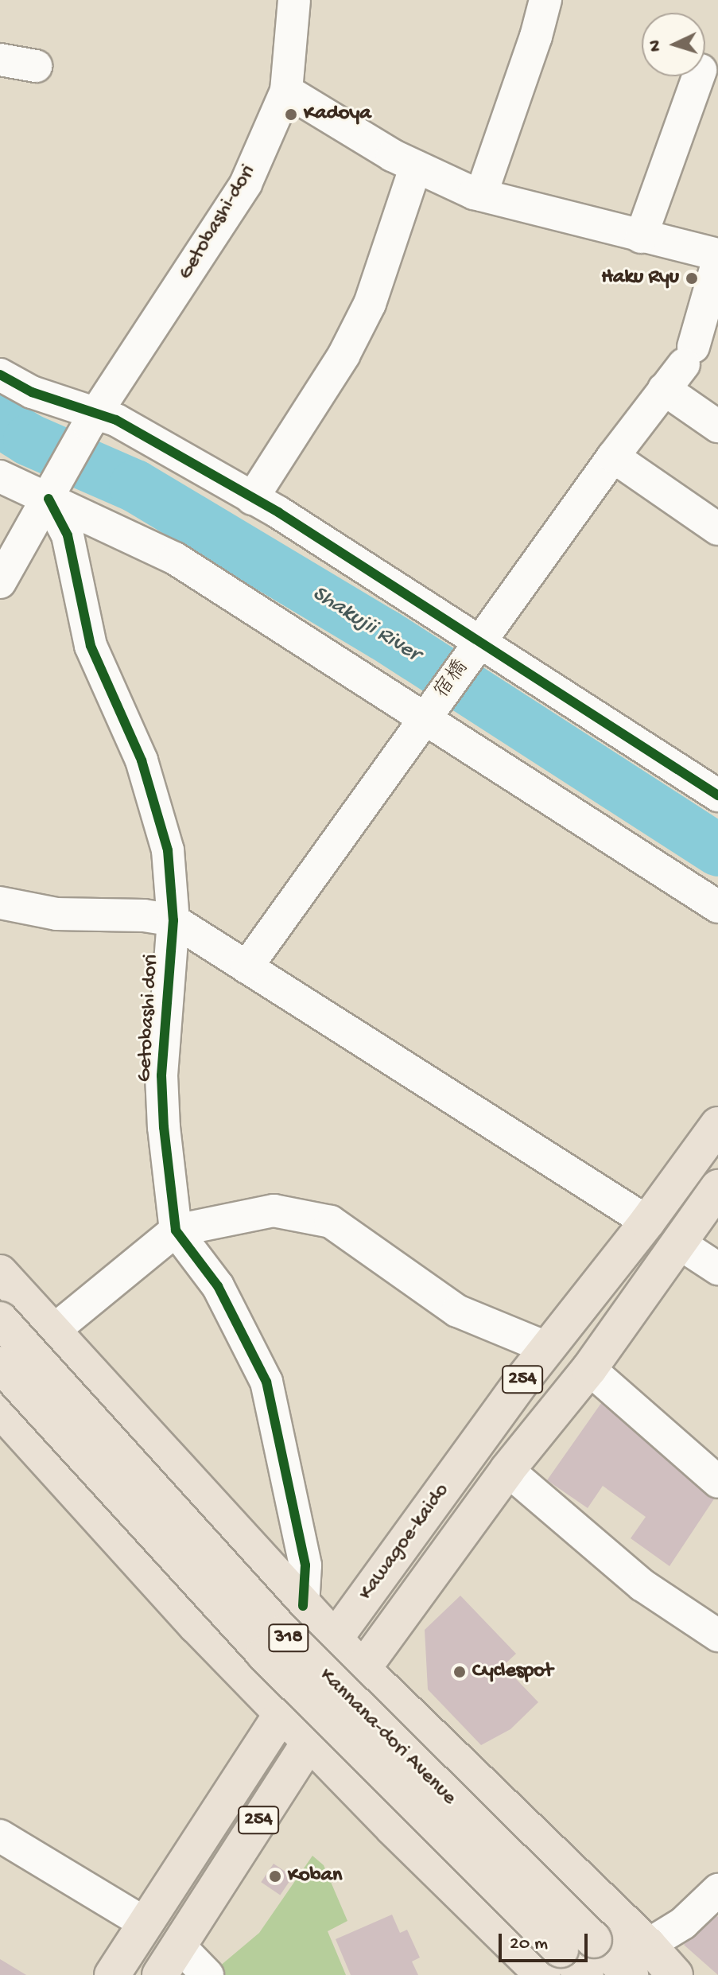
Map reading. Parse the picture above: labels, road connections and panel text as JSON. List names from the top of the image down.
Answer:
{
  "streets": {
    "main road": [
      "254",
      "Kawagoe-kaido",
      "318",
      "Kannana-dori Avenue"
    ],
    "street": ["Getobashi-dori", "宿橋", "Getobashi dori"]
  },
  "crossings": [
    ["Getobashi-dori", "Getobashi dori"]
  ],
  "water": ["Shakujii River"],
  "places": [
    "Kadoya",
    "Haku Ryu",
    "Cyclespot",
    "Koban"
  ],
  "scale_bar": "20 m",
  "north": "left"
}
